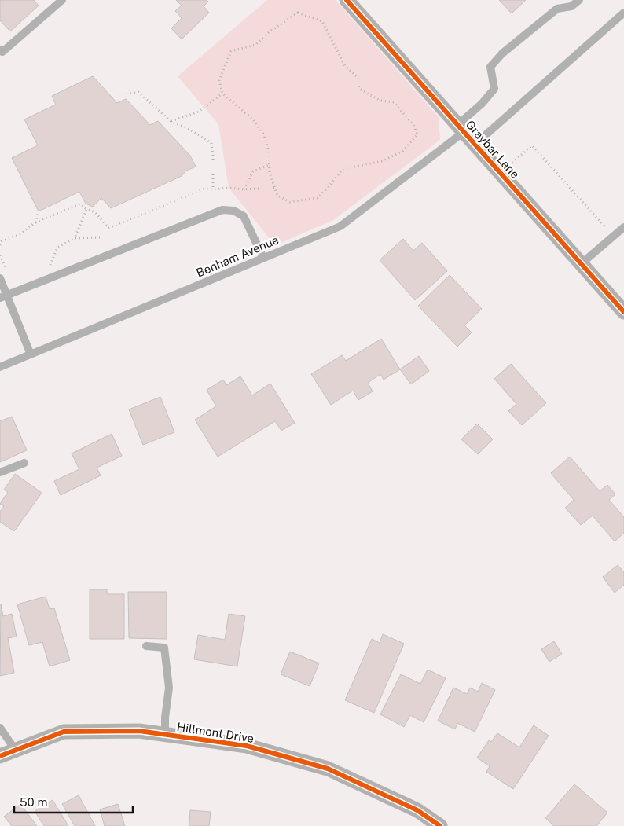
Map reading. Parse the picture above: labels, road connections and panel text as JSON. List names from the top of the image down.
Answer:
{
  "streets": {
    "street": ["Graybar Lane", "Hillmont Drive"],
    "lane": ["Benham Avenue"]
  },
  "crossings": [
    ["Graybar Lane", "Benham Avenue"]
  ],
  "scale_bar": "50 m"
}
